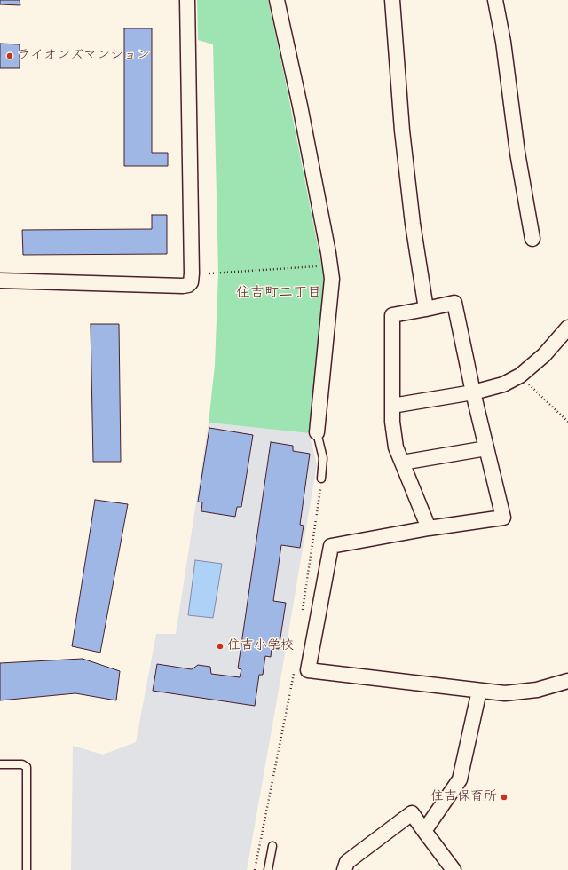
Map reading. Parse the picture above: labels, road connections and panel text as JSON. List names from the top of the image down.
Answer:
{
  "districts": ["住吉町二丁目"],
  "places": ["ライオンズマンション", "住吉小学校", "住吉保育所"]
}
